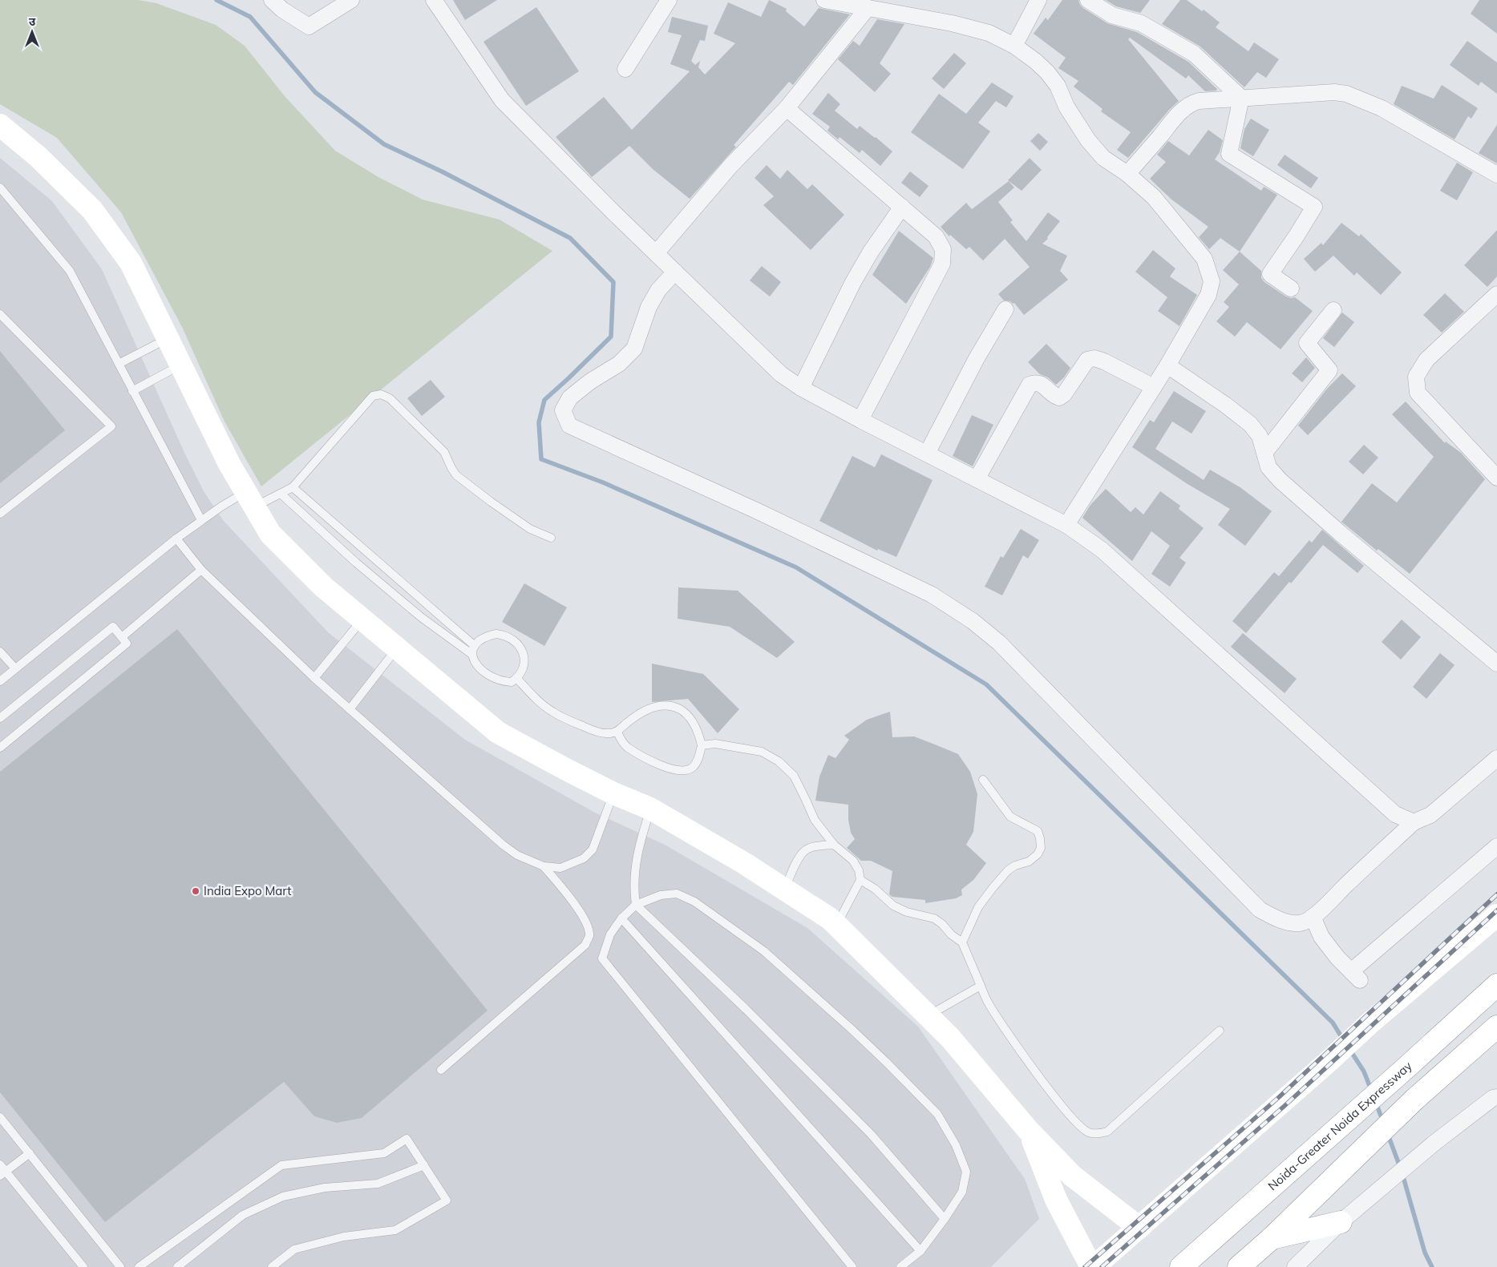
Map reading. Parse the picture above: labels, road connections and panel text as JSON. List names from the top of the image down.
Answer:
{
  "streets": {
    "main road": ["Noida-Greater Noida Expressway"]
  },
  "places": ["India Expo Mart"],
  "north": "top"
}
